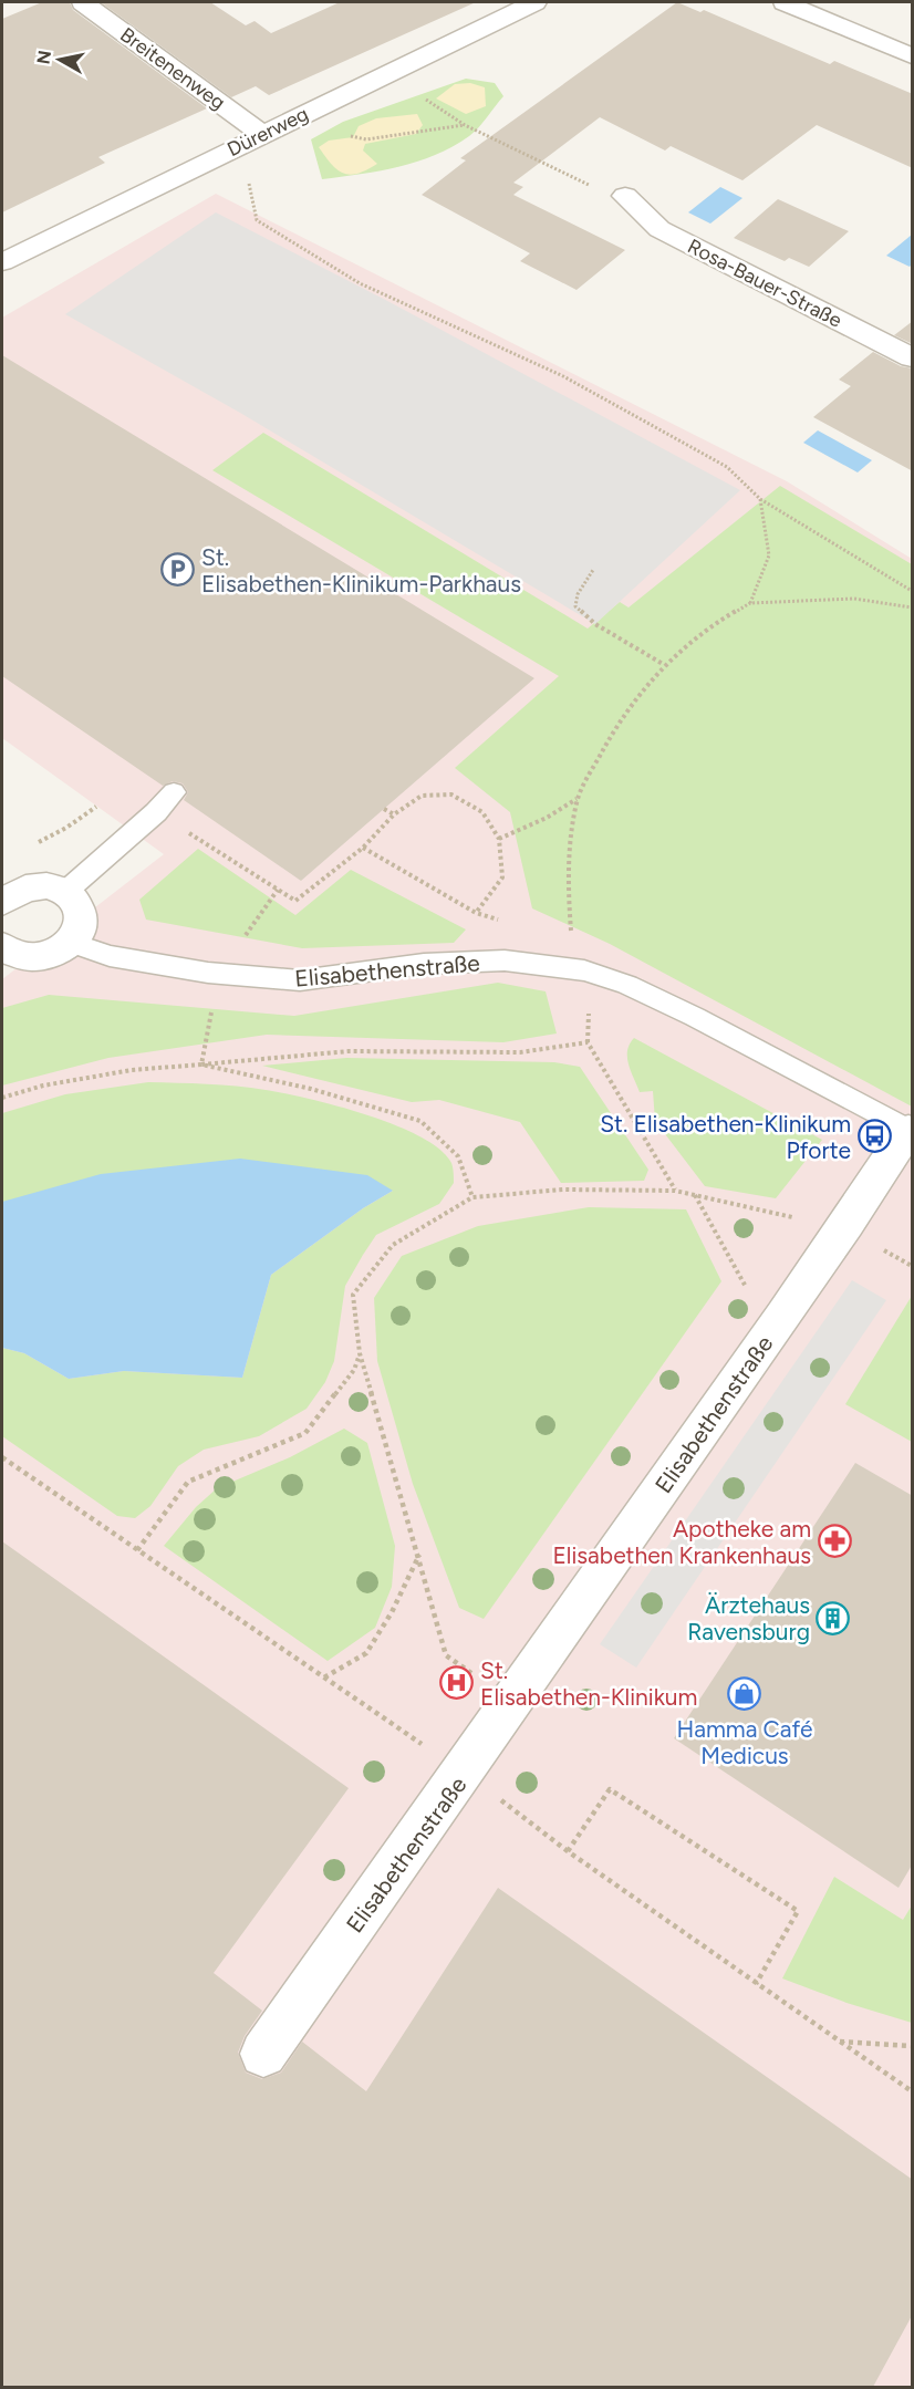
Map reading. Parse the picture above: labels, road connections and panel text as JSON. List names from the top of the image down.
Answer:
{
  "streets": {
    "street": [
      "Breitenenweg",
      "Dürerweg",
      "Rosa-Bauer-Straße",
      "Elisabethenstraße"
    ]
  },
  "crossings": [
    ["Breitenenweg", "Dürerweg"]
  ],
  "places": {
    "parking": ["St. Elisabethen-Klinikum-Parkhaus"],
    "bus stop": ["St. Elisabethen-Klinikum Pforte"],
    "pharmacy": ["Apotheke am Elisabethen Krankenhaus"],
    "building": ["Ärztehaus Ravensburg"],
    "hospital": ["St. Elisabethen-Klinikum"],
    "shop": ["Hamma Café Medicus"]
  },
  "north": "left"
}
